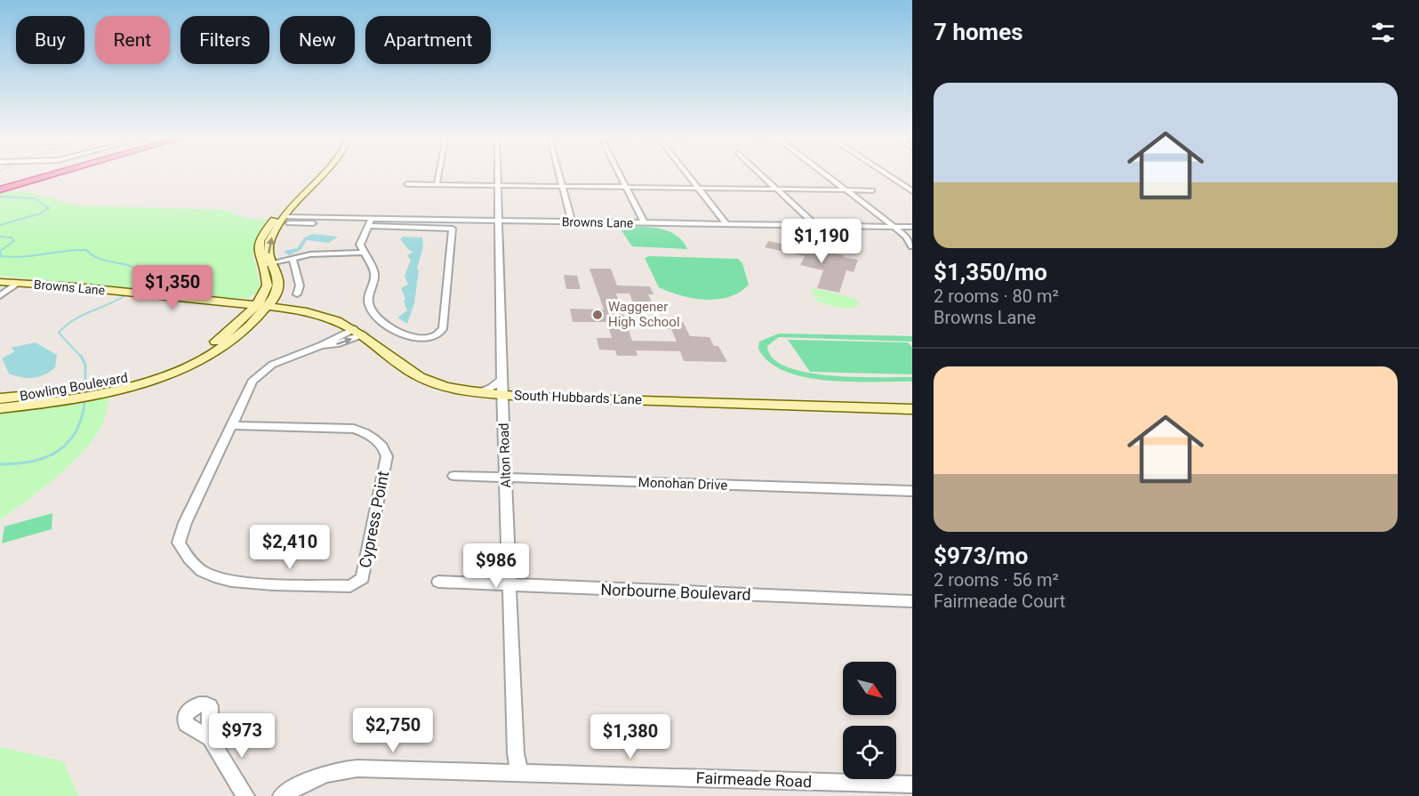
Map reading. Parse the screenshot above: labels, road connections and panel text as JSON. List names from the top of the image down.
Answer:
{
  "streets": {
    "street": [
      "Browns Lane",
      "Bowling Boulevard",
      "South Hubbards Lane",
      "Alton Road",
      "Monohan Drive",
      "Cypress Point",
      "Norbourne Boulevard",
      "Fairmeade Road"
    ]
  },
  "crossings": [
    ["Browns Lane", "Bowling Boulevard"],
    ["Browns Lane", "South Hubbards Lane"],
    ["Browns Lane", "Alton Road"],
    ["Bowling Boulevard", "South Hubbards Lane"],
    ["South Hubbards Lane", "Alton Road"],
    ["South Hubbards Lane", "Cypress Point"],
    ["Alton Road", "Monohan Drive"],
    ["Alton Road", "Norbourne Boulevard"],
    ["Alton Road", "Fairmeade Road"]
  ],
  "places": ["Waggener High School"],
  "north": "bottom right",
  "page": {
    "heading": "7 homes",
    "chip": [
      "Buy",
      "Rent",
      "Filters",
      "New",
      "Apartment"
    ],
    "list": [
      {
        "name": "$1,350/mo",
        "note": "2 rooms · 80 m² · Browns Lane"
      },
      {
        "name": "$973/mo",
        "note": "2 rooms · 56 m² · Fairmeade Court"
      }
    ],
    "price": [
      "$1,190",
      "$1,350",
      "$2,410",
      "$986",
      "$2,750",
      "$973",
      "$1,380"
    ]
  }
}
